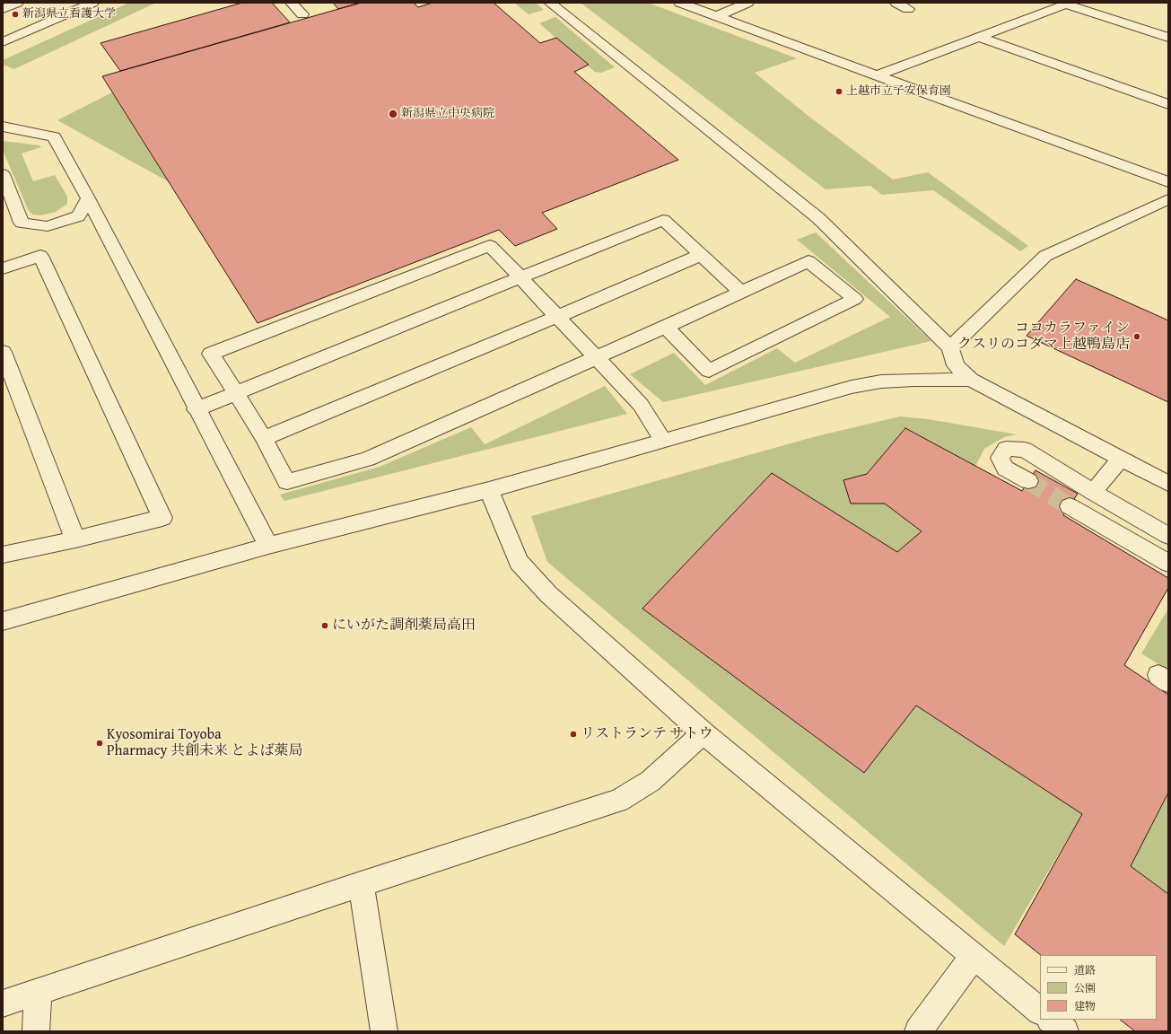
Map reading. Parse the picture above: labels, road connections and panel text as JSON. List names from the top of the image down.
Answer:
{
  "places": [
    "新潟県立看護大学",
    "上越市立子安保育園",
    "新潟県立中央病院",
    "ココカラファイン クスリのコダマ上越鴨島店",
    "にいがた調剤薬局高田",
    "リストランテ サトウ",
    "Kyosomirai Toyoba Pharmacy 共創未来 とよば薬局"
  ],
  "legend": ["道路", "公園", "建物"]
}
